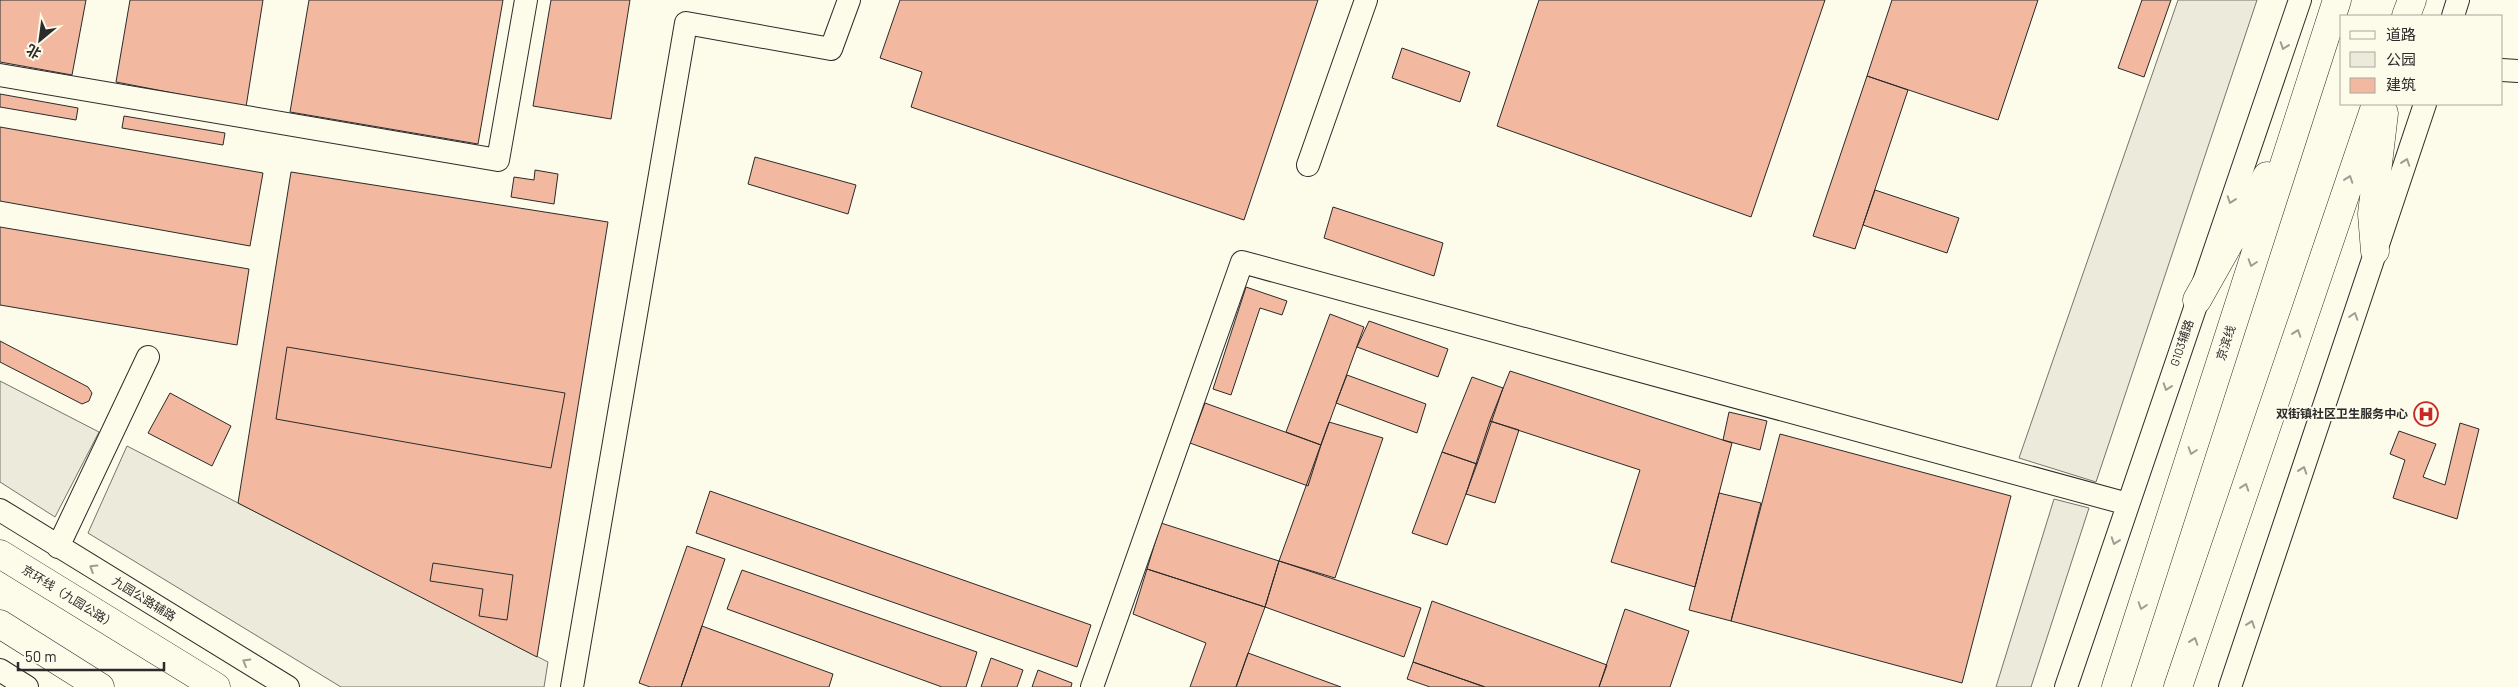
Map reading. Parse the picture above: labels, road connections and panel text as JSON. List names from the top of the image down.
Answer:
{
  "streets": {
    "highway": ["京滨线", "京环线（九园公路）"],
    "street": ["G103辅路", "九园公路辅路"]
  },
  "one_way": ["九园公路辅路"],
  "places": {
    "hospital": ["双街镇社区卫生服务中心"]
  },
  "legend": ["道路", "公园", "建筑"],
  "scale_bar": "50 m",
  "north": "bottom left"
}
